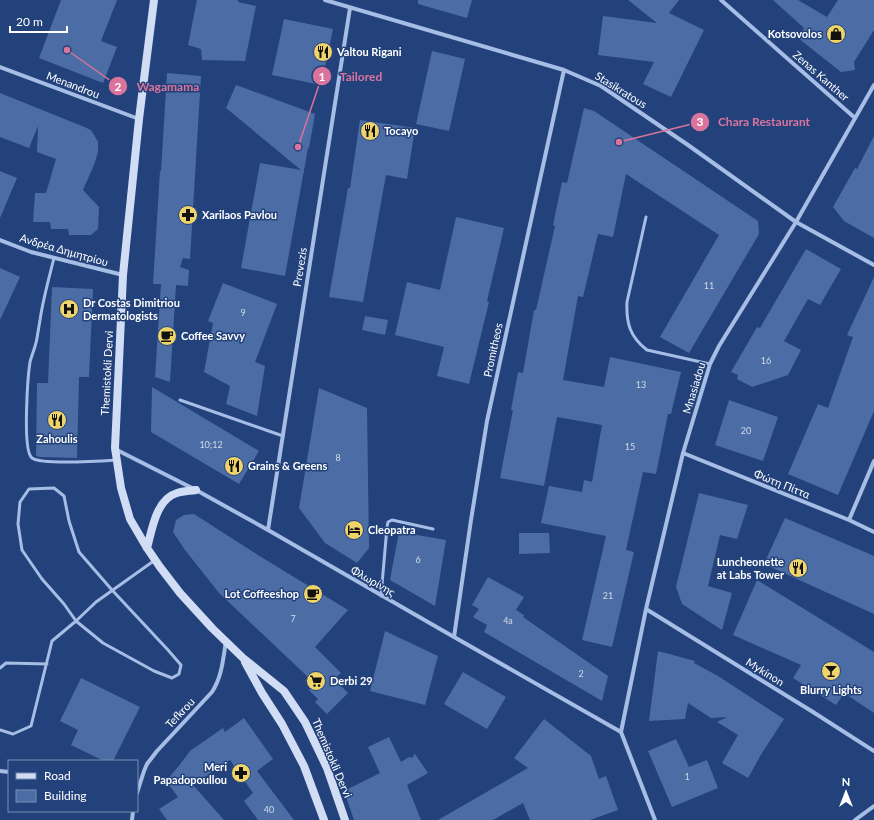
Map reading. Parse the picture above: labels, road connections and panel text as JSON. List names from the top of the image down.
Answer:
{
  "streets": {
    "main road": ["Themistokli Dervi"],
    "street": [
      "Zenas Kanther",
      "Menandrou",
      "Stasikratous",
      "Ανδρέα Δημητρίου",
      "Prevezis",
      "Promitheos",
      "Mnasiadou",
      "Φώτη Πίττα",
      "Φλωρίνης",
      "Mykinon",
      "Tefkrou"
    ]
  },
  "crossings": [
    ["Zenas Kanther", "Mnasiadou"],
    ["Menandrou", "Themistokli Dervi"],
    ["Stasikratous", "Prevezis"],
    ["Stasikratous", "Promitheos"],
    ["Stasikratous", "Mnasiadou"],
    ["Ανδρέα Δημητρίου", "Themistokli Dervi"],
    ["Prevezis", "Φλωρίνης"],
    ["Promitheos", "Φλωρίνης"],
    ["Themistokli Dervi", "Φλωρίνης"],
    ["Themistokli Dervi", "Tefkrou"],
    ["Mnasiadou", "Φώτη Πίττα"],
    ["Mnasiadou", "Φλωρίνης"],
    ["Mnasiadou", "Mykinon"]
  ],
  "places": {
    "shop": ["Kotsovolos"],
    "other": ["Wagamama", "Chara Restaurant", "Tailored"],
    "restaurant": [
      "Valtou Rigani",
      "Tocayo",
      "Zahoulis",
      "Grains & Greens",
      "Luncheonette at Labs Tower"
    ],
    "pharmacy": ["Xarilaos Pavlou", "Meri Papadopoullou"],
    "hospital": ["Dr Costas Dimitriou Dermatologists"],
    "cafe": ["Coffee Savvy", "Lot Coffeeshop"],
    "hotel": ["Cleopatra"],
    "bar": ["Blurry Lights"],
    "supermarket": ["Derbi 29"]
  },
  "house_numbers": [
    "11",
    "9",
    "16",
    "13",
    "20",
    "10;12",
    "15",
    "8",
    "6",
    "21",
    "7",
    "4a",
    "2",
    "1",
    "40"
  ],
  "legend": ["Road", "Building"],
  "scale_bar": "20 m",
  "north": "top"
}
